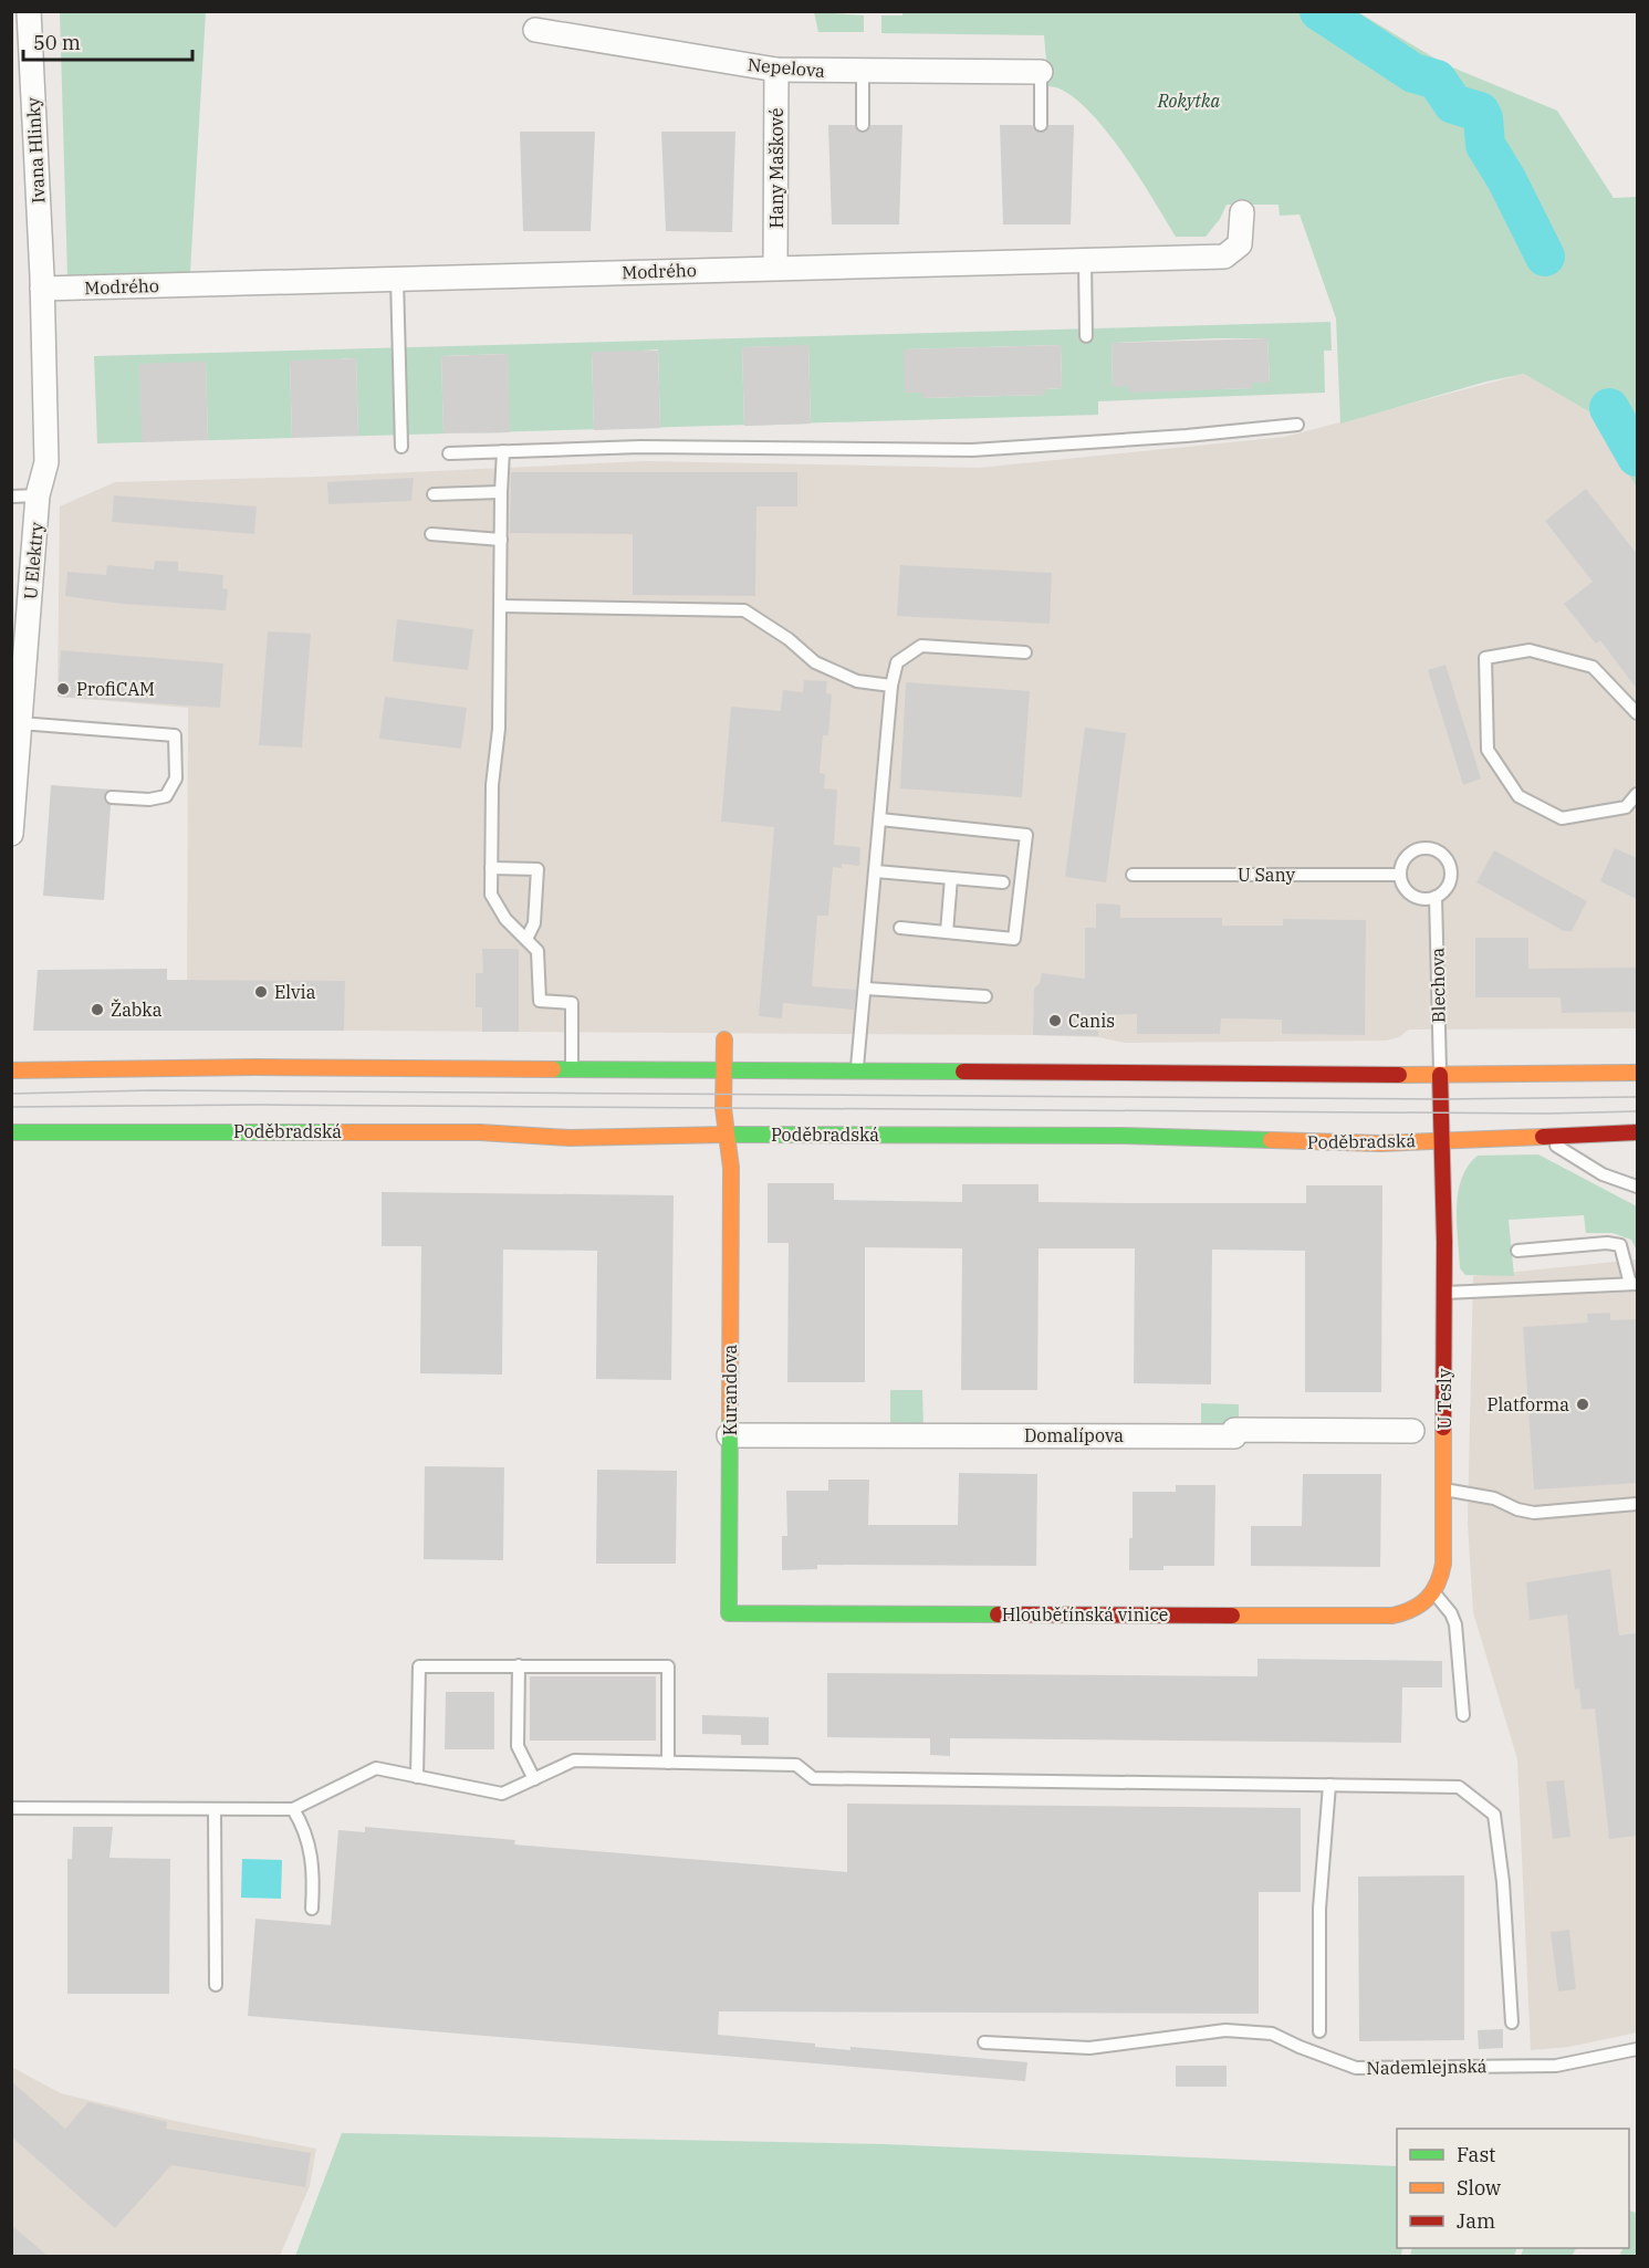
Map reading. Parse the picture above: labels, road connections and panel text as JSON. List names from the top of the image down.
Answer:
{
  "streets": {
    "main road": [
      "Poděbradská",
      "Kurandova",
      "U Tesly",
      "Hloubětínská vinice"
    ],
    "street": [
      "Nepelova",
      "Ivana Hlinky",
      "Hany Maškové",
      "Modrého",
      "U Elektry",
      "Domalípova"
    ],
    "lane": ["U Sany", "Blechova", "Nademlejnská"]
  },
  "crossings": [
    ["Nepelova", "Hany Maškové"],
    ["Ivana Hlinky", "Modrého"],
    ["Ivana Hlinky", "U Elektry"],
    ["Hany Maškové", "Modrého"],
    ["Modrého", "U Elektry"],
    ["U Sany", "Blechova"],
    ["Blechova", "U Tesly"],
    ["Poděbradská", "Kurandova"],
    ["Poděbradská", "U Tesly"],
    ["Kurandova", "Domalípova"],
    ["Kurandova", "Hloubětínská vinice"],
    ["U Tesly", "Hloubětínská vinice"]
  ],
  "parks": ["Rokytka"],
  "places": [
    "ProfiCAM",
    "Elvia",
    "Žabka",
    "Canis",
    "Platforma"
  ],
  "legend": ["Fast", "Slow", "Jam"],
  "scale_bar": "50 m"
}
